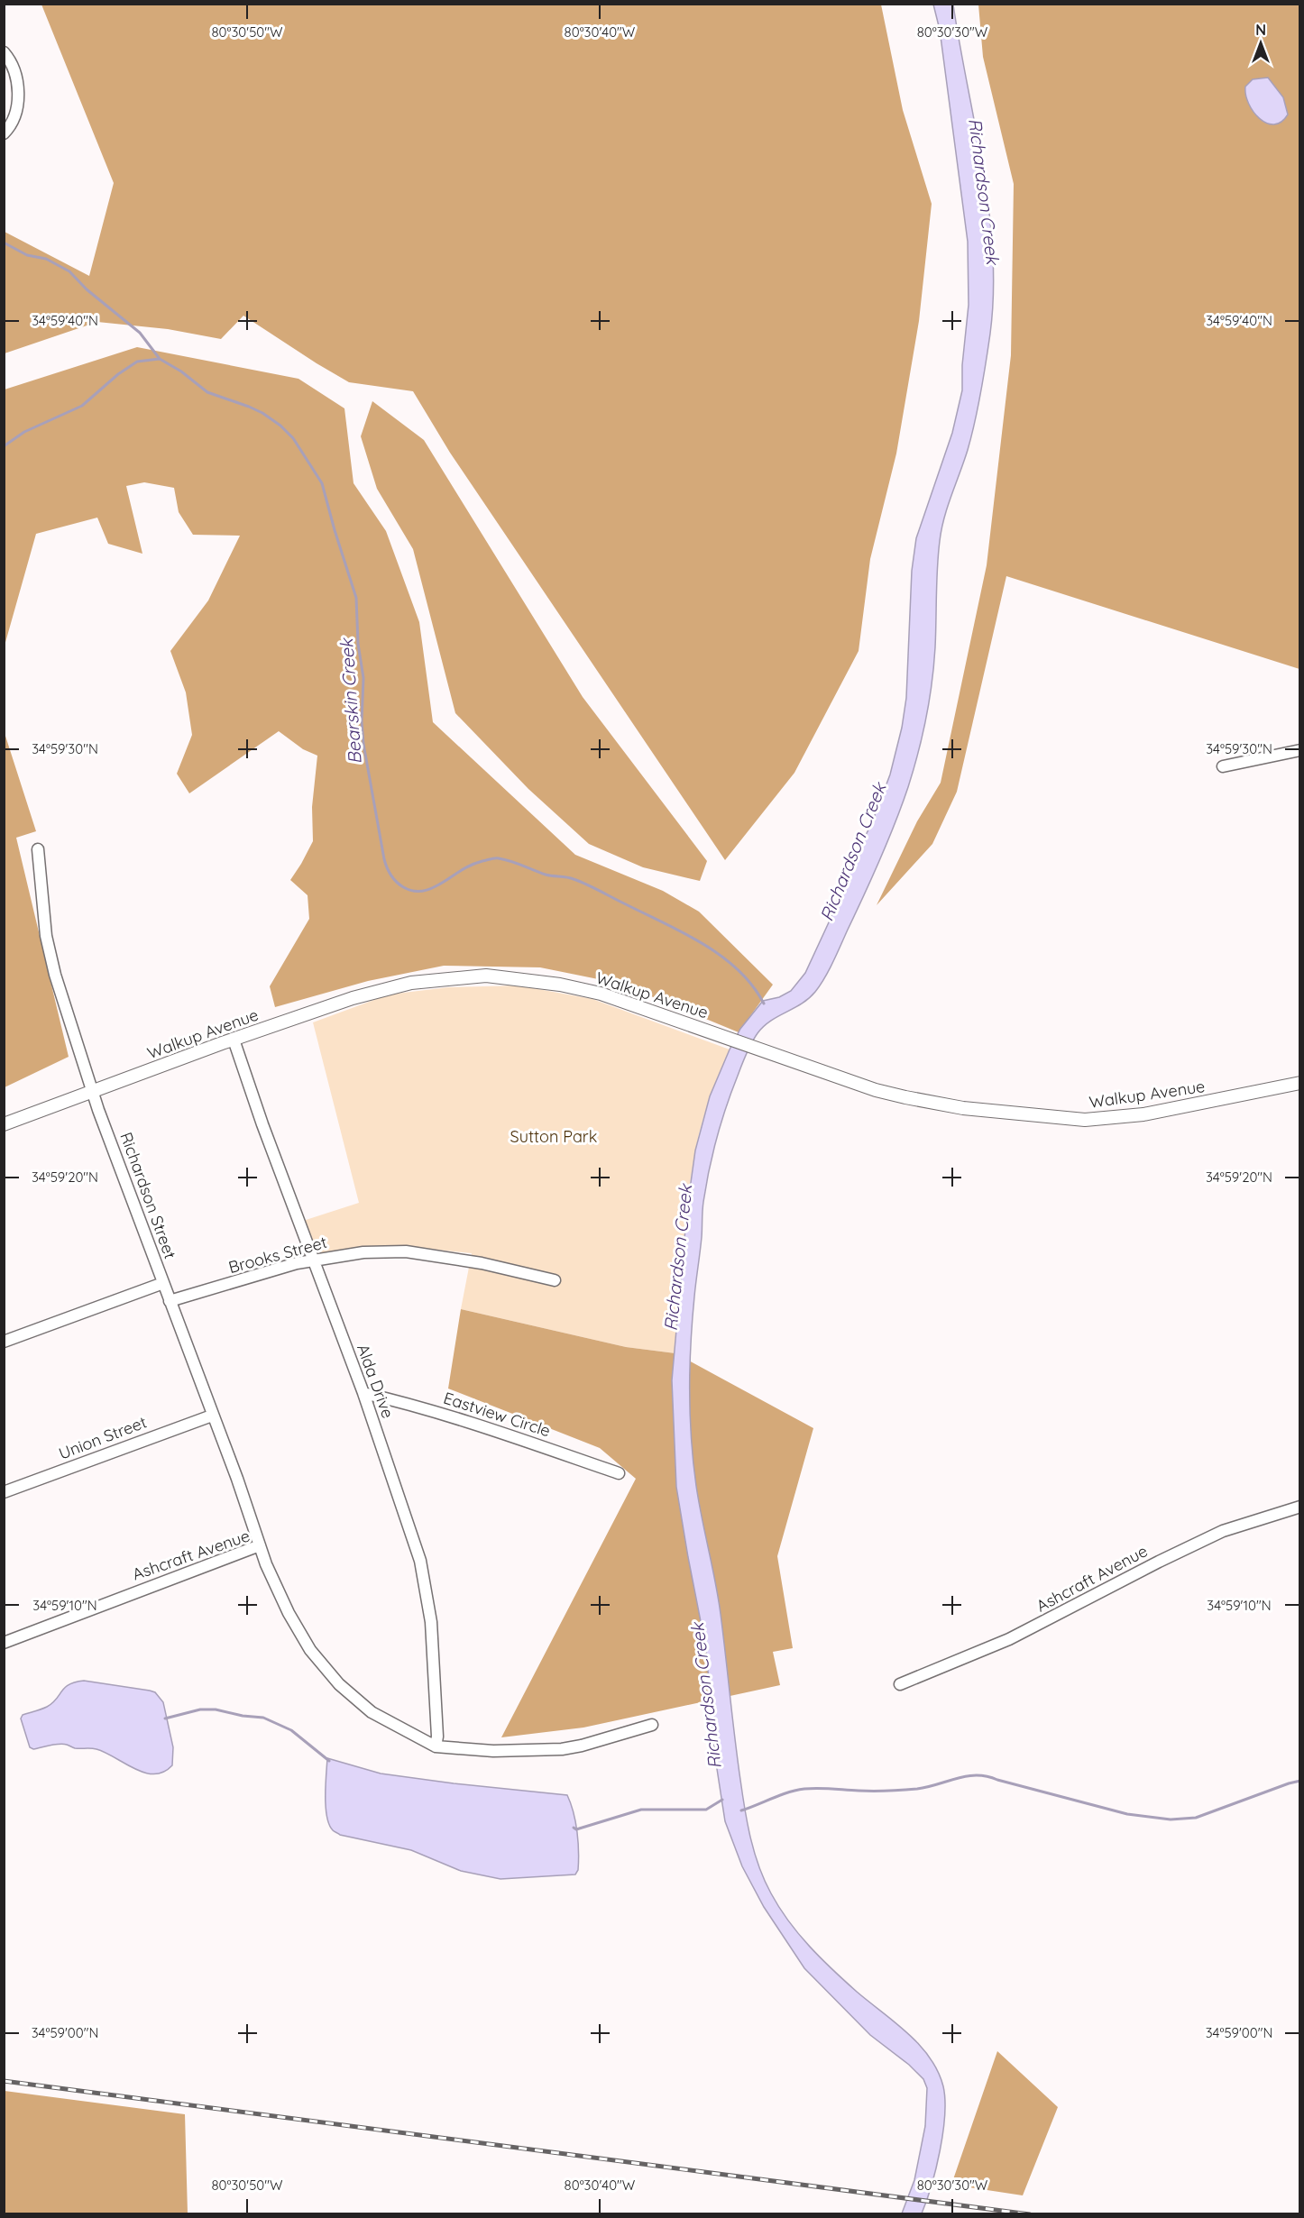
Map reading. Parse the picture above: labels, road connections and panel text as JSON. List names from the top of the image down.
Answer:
{
  "streets": {
    "street": [
      "Walkup Avenue",
      "Richardson Street",
      "Brooks Street",
      "Alda Drive",
      "Eastview Circle",
      "Union Street",
      "Ashcraft Avenue"
    ]
  },
  "crossings": [
    ["Walkup Avenue", "Richardson Street"],
    ["Walkup Avenue", "Alda Drive"],
    ["Richardson Street", "Brooks Street"],
    ["Richardson Street", "Union Street"],
    ["Richardson Street", "Ashcraft Avenue"],
    ["Brooks Street", "Alda Drive"],
    ["Alda Drive", "Eastview Circle"],
    ["Alda Drive", "Ashcraft Avenue"]
  ],
  "water": ["Richardson Creek", "Bearskin Creek"],
  "parks": ["Sutton Park"],
  "north": "top",
  "coordinates": [
    "80°30'50\"W",
    "80°30'40\"W",
    "80°30'30\"W",
    "34°59'40\"N",
    "34°59'30\"N",
    "34°59'20\"N",
    "34°59'10\"N",
    "34°59'00\"N"
  ]
}
